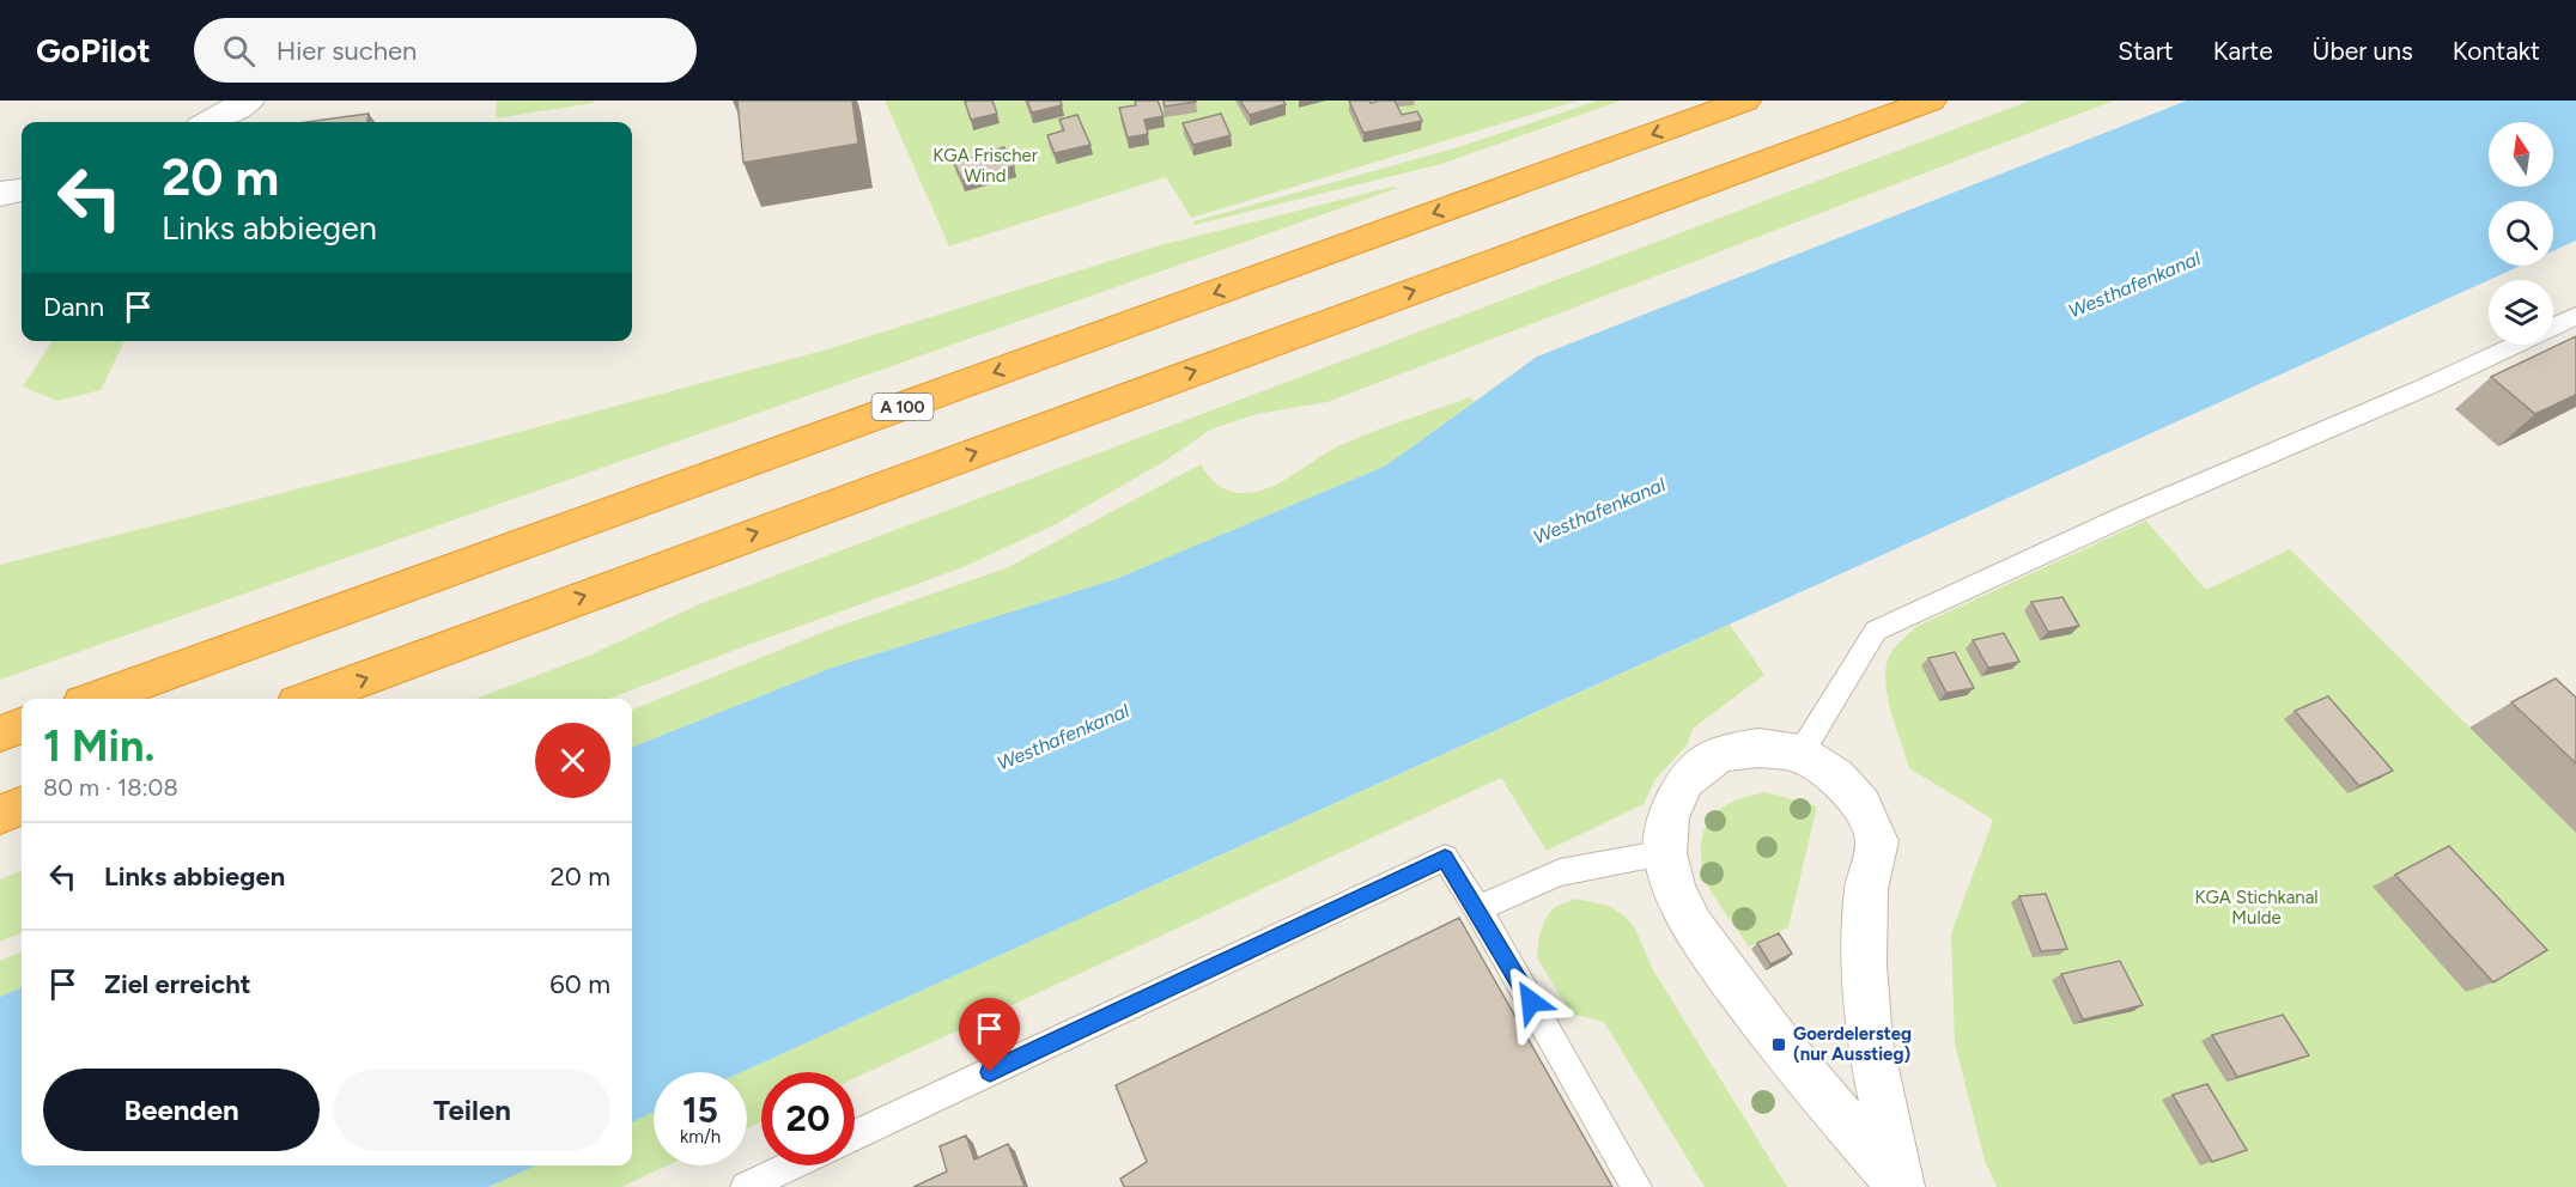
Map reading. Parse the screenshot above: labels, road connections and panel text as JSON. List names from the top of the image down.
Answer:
{
  "streets": {
    "highway": ["A 100"]
  },
  "water": ["Westhafenkanal"],
  "parks": ["KGA Frischer Wind", "KGA Stichkanal Mulde"],
  "places": {
    "transit": ["Goerdelersteg (nur Ausstieg)"]
  },
  "north": "top",
  "page": {
    "header": "GoPilot",
    "search": "Hier suchen",
    "nav": [
      "Start",
      "Karte",
      "Über uns",
      "Kontakt"
    ],
    "turn": ["20 m", "Links abbiegen"],
    "then": "Dann",
    "heading": ["1 Min.", "80 m · 18:08"],
    "list": [
      {
        "name": "Links abbiegen",
        "value": "20 m"
      },
      {
        "name": "Ziel erreicht",
        "value": "60 m"
      }
    ],
    "buttons": ["Beenden", "Teilen"],
    "speed": "15 km/h",
    "limit": "20"
  }
}
